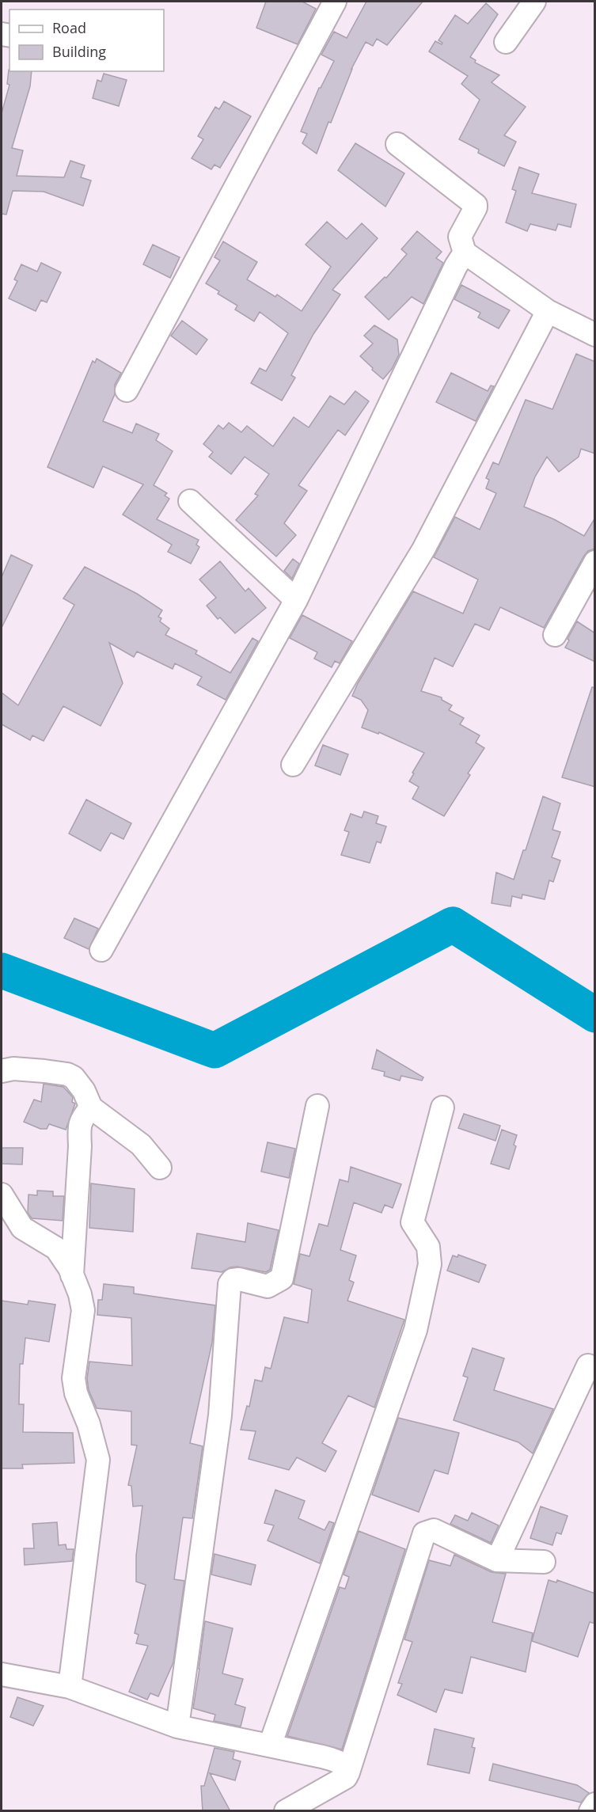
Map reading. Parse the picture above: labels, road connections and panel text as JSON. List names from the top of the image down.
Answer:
{
  "legend": ["Road", "Building"]
}
